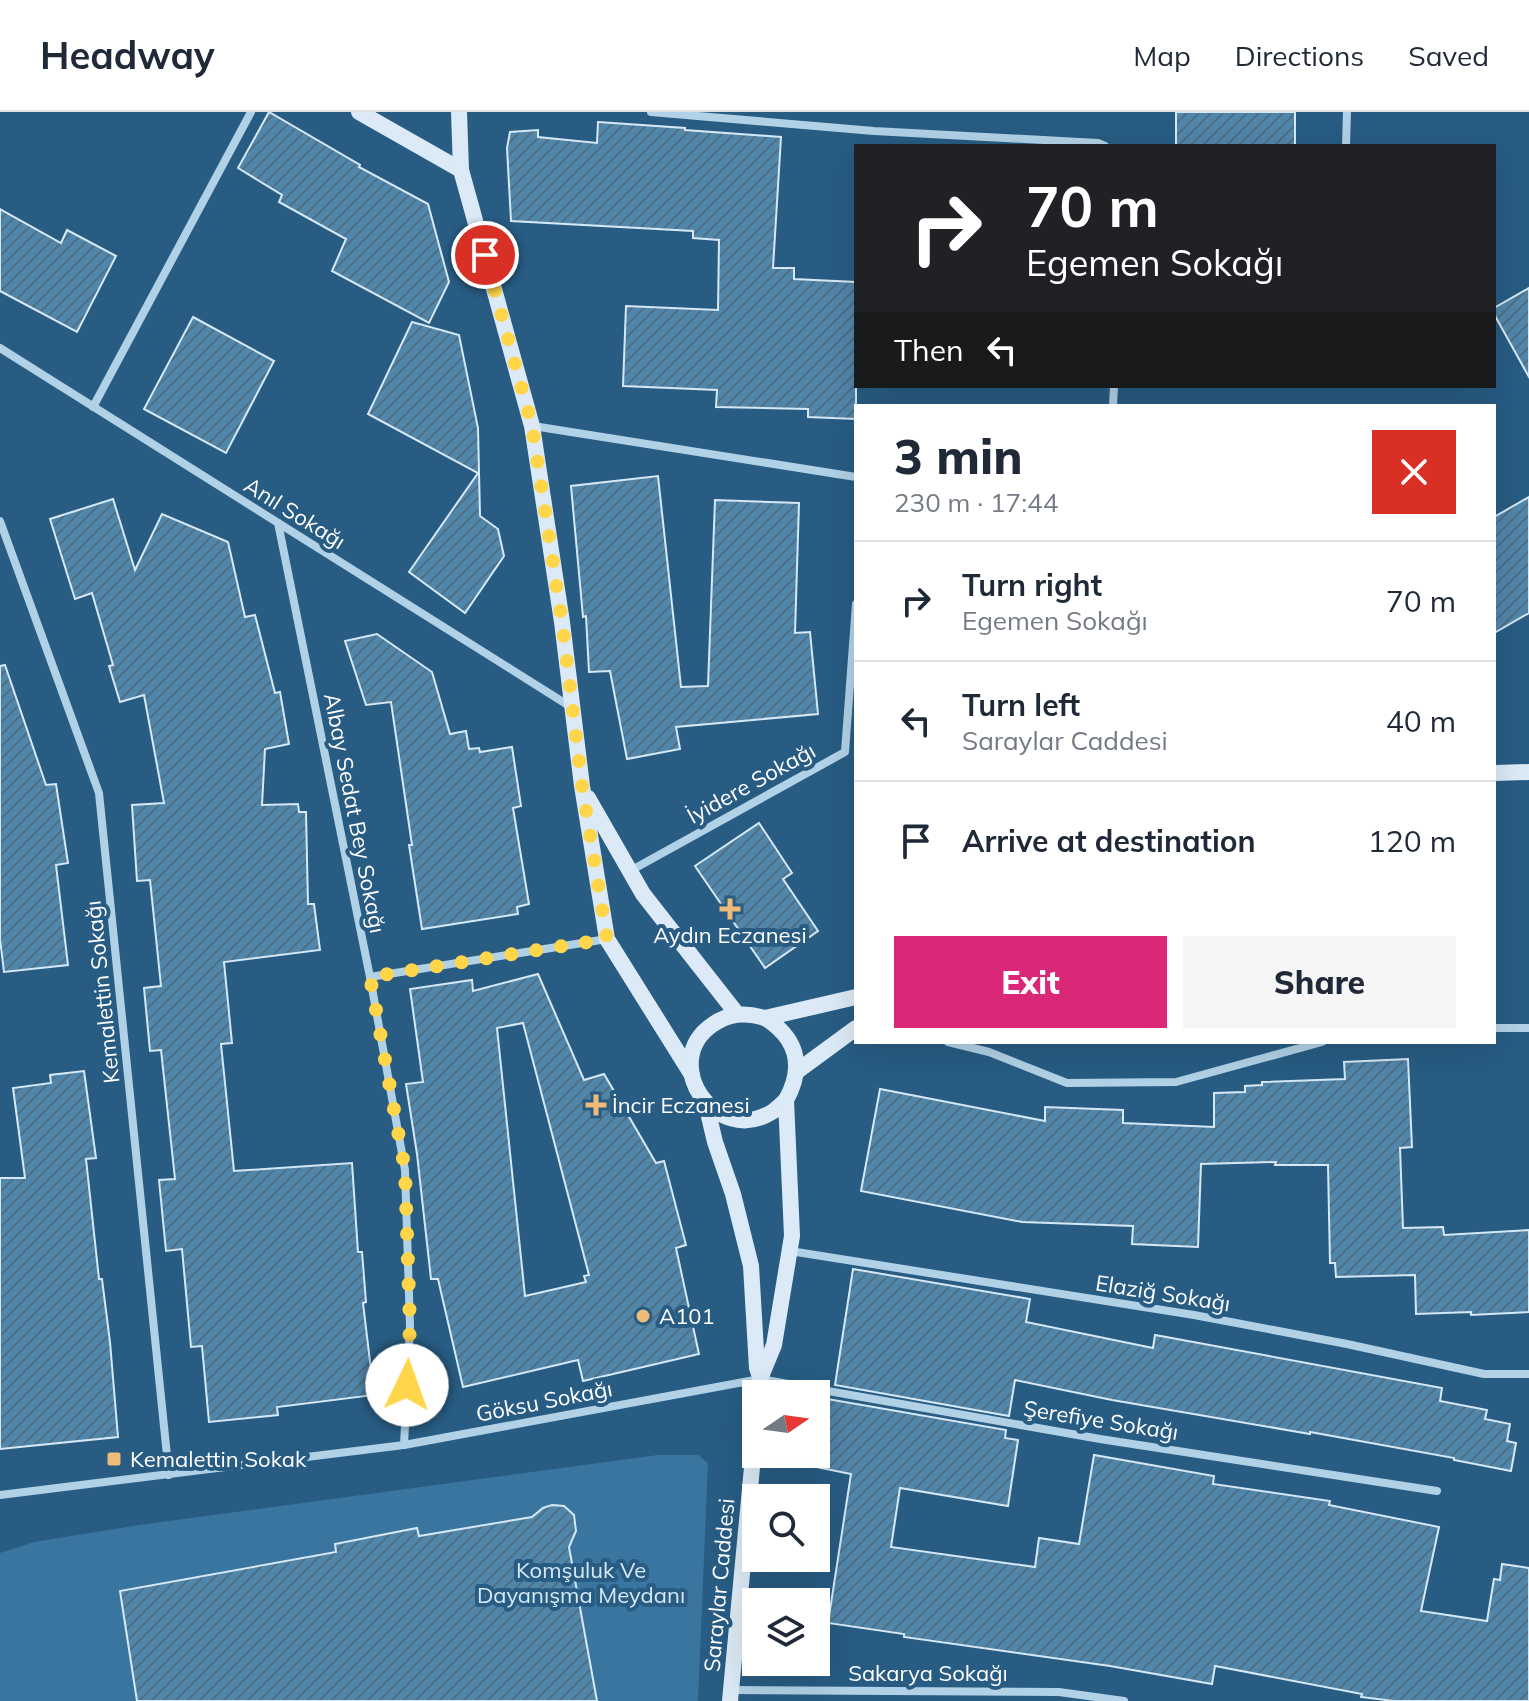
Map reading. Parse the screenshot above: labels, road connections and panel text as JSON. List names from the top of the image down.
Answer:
{
  "streets": {
    "street": [
      "Anıl Sokağı",
      "İyidere Sokağı",
      "Albay Sedat Bey Sokağı",
      "Kemalettin Sokağı",
      "Elaziğ Sokağı",
      "Göksu Sokağı",
      "Şerefiye Sokağı",
      "Saraylar Caddesi",
      "Sakarya Sokağı"
    ]
  },
  "crossings": [
    ["Anıl Sokağı", "Albay Sedat Bey Sokağı"],
    ["Albay Sedat Bey Sokağı", "Göksu Sokağı"],
    ["Kemalettin Sokağı", "Göksu Sokağı"],
    ["Saraylar Caddesi", "Sakarya Sokağı"]
  ],
  "parks": ["Komşuluk Ve Dayanışma Meydanı"],
  "places": {
    "health": ["Aydın Eczanesi", "İncir Eczanesi"],
    "other": ["A101"],
    "transit": ["Kemalettin Sokak"]
  },
  "north": "right",
  "page": {
    "header": "Headway",
    "nav": ["Map", "Directions", "Saved"],
    "turn": ["70 m", "Egemen Sokağı"],
    "then": "Then",
    "heading": ["3 min", "230 m · 17:44"],
    "list": [
      {
        "name": "Turn right",
        "note": "Egemen Sokağı",
        "value": "70 m"
      },
      {
        "name": "Turn left",
        "note": "Saraylar Caddesi",
        "value": "40 m"
      },
      {
        "name": "Arrive at destination",
        "value": "120 m"
      }
    ],
    "buttons": ["Exit", "Share"]
  }
}
